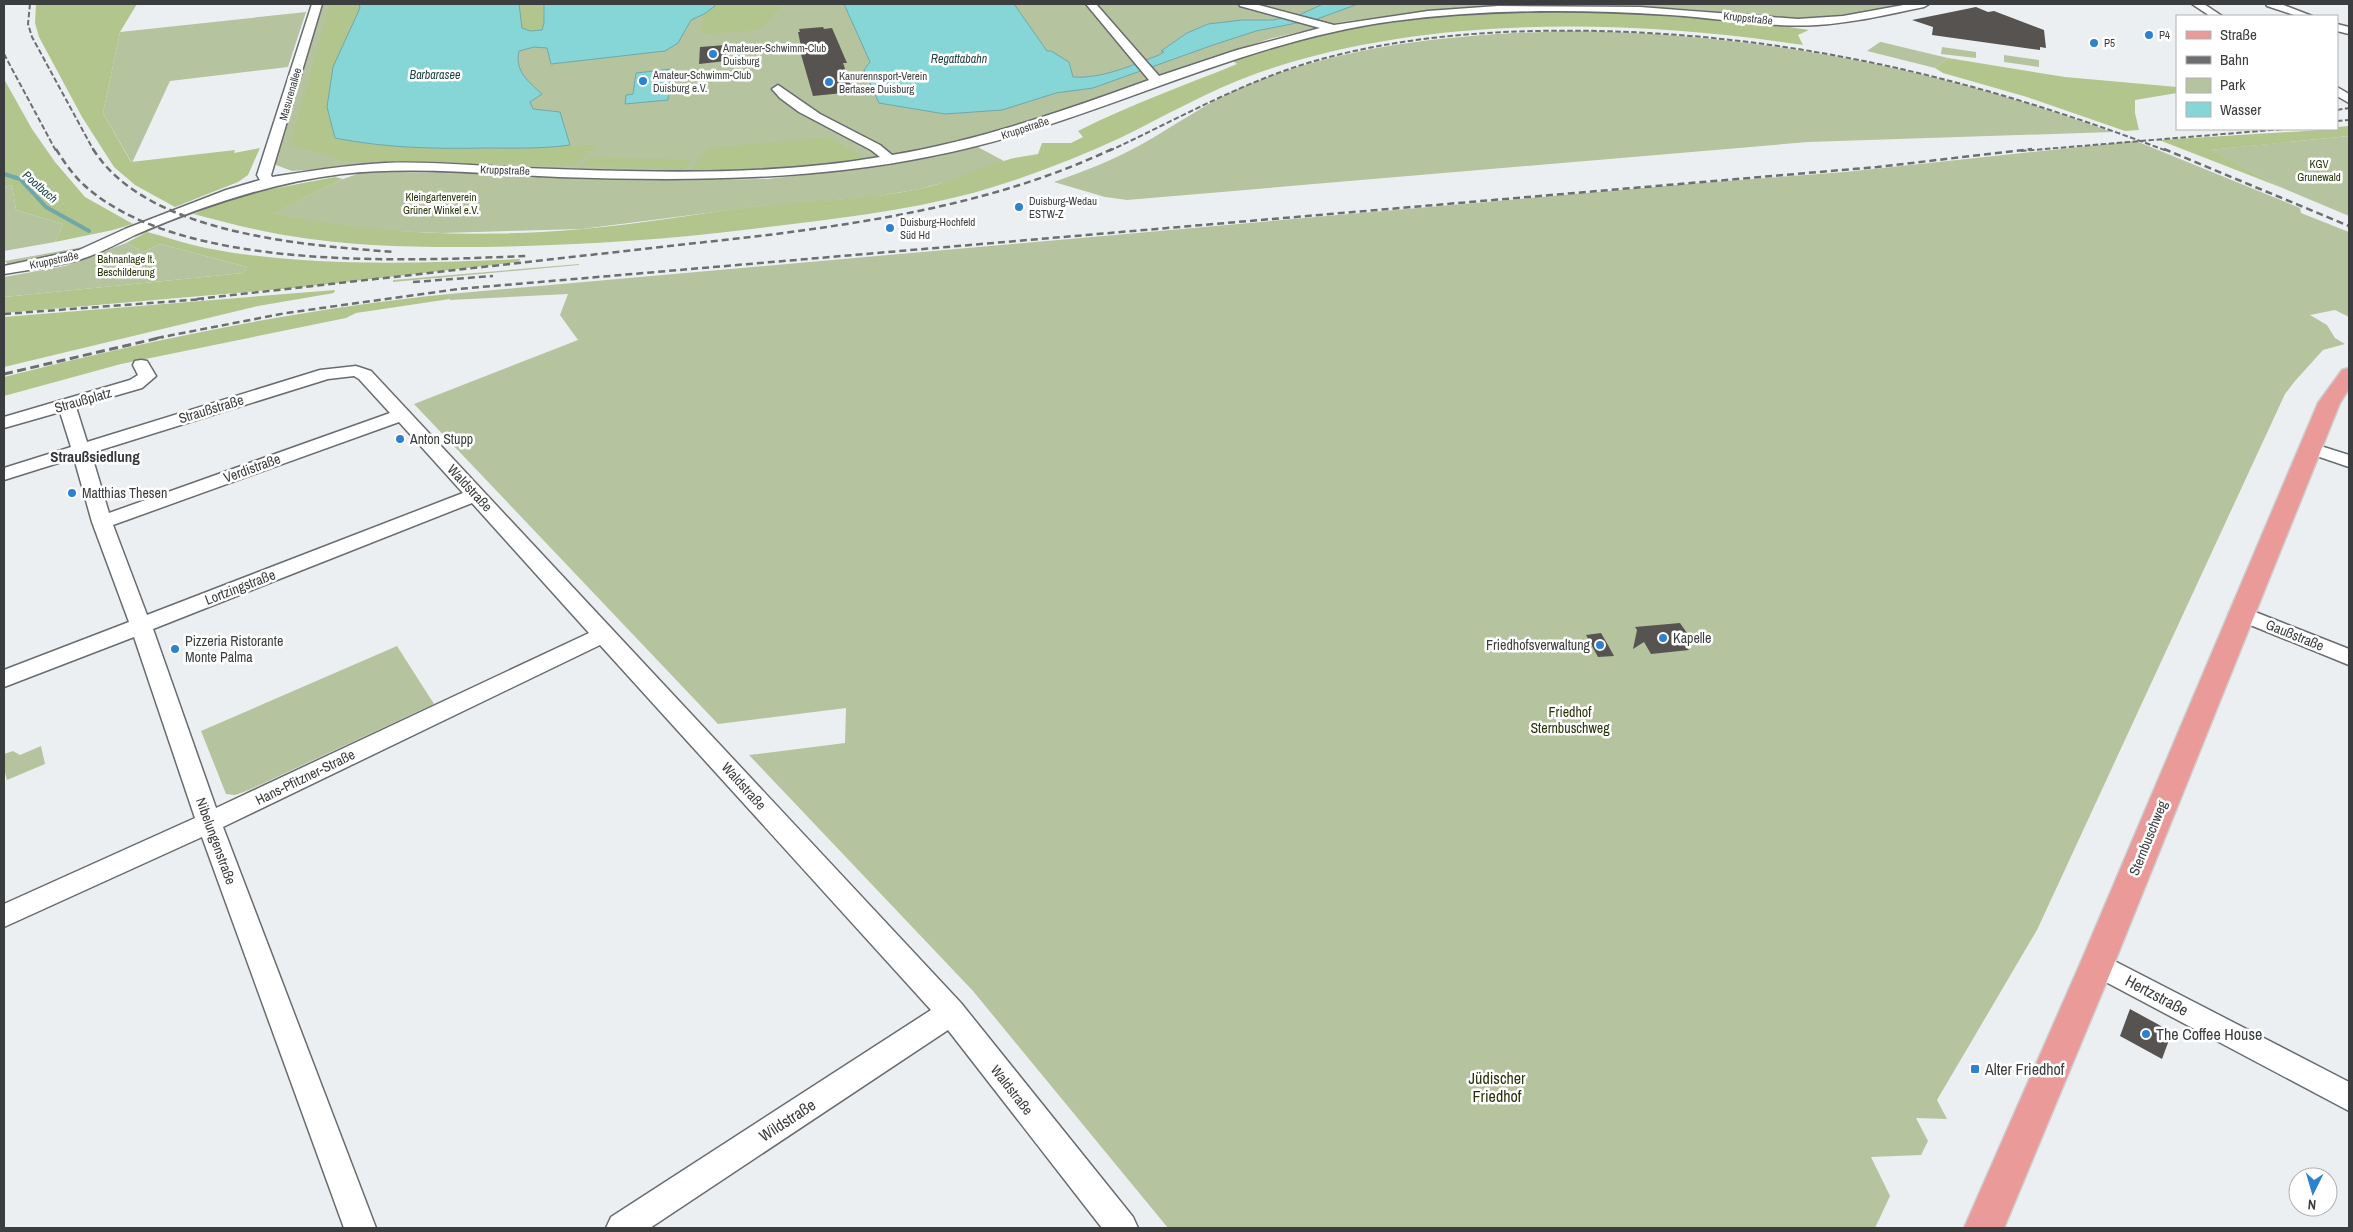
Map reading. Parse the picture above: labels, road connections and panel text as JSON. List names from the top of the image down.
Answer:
{
  "streets": {
    "main road": ["Sternbuschweg"],
    "street": [
      "Kruppstraße",
      "Masurenallee",
      "Straußplatz",
      "Straußstraße",
      "Verdistraße",
      "Waldstraße",
      "Lortzingstraße",
      "Gaußstraße",
      "Hans-Pfitzner-Straße",
      "Nibelungenstraße",
      "Hertzstraße",
      "Wildstraße"
    ]
  },
  "crossings": [
    ["Kruppstraße", "Masurenallee"],
    ["Straußstraße", "Waldstraße"],
    ["Straußstraße", "Nibelungenstraße"],
    ["Verdistraße", "Waldstraße"],
    ["Verdistraße", "Nibelungenstraße"],
    ["Waldstraße", "Lortzingstraße"],
    ["Waldstraße", "Hans-Pfitzner-Straße"],
    ["Waldstraße", "Wildstraße"],
    ["Lortzingstraße", "Nibelungenstraße"],
    ["Gaußstraße", "Sternbuschweg"],
    ["Hans-Pfitzner-Straße", "Nibelungenstraße"],
    ["Sternbuschweg", "Hertzstraße"]
  ],
  "districts": ["Straußsiedlung"],
  "water": ["Regattabahn", "Barbarasee", "Pootbach"],
  "parks": [
    "KGV Grunewald",
    "Kleingartenverein Grüner Winkel e.V.",
    "Bahnanlage lt. Beschilderung",
    "Friedhof Sternbuschweg",
    "Jüdischer Friedhof"
  ],
  "places": {
    "other": [
      "P4",
      "P5",
      "Amateuer-Schwimm-Club Duisburg",
      "Amateur-Schwimm-Club Duisburg e.V.",
      "Kanurennsport-Verein Bertasee Duisburg",
      "Duisburg-Wedau ESTW-Z",
      "Duisburg-Hochfeld Süd Hd",
      "Anton Stupp",
      "Matthias Thesen",
      "Kapelle",
      "Friedhofsverwaltung",
      "Pizzeria Ristorante Monte Palma",
      "The Coffee House"
    ],
    "transit": ["Alter Friedhof"]
  },
  "legend": [
    "Straße",
    "Bahn",
    "Park",
    "Wasser"
  ],
  "north": "bottom"
}
